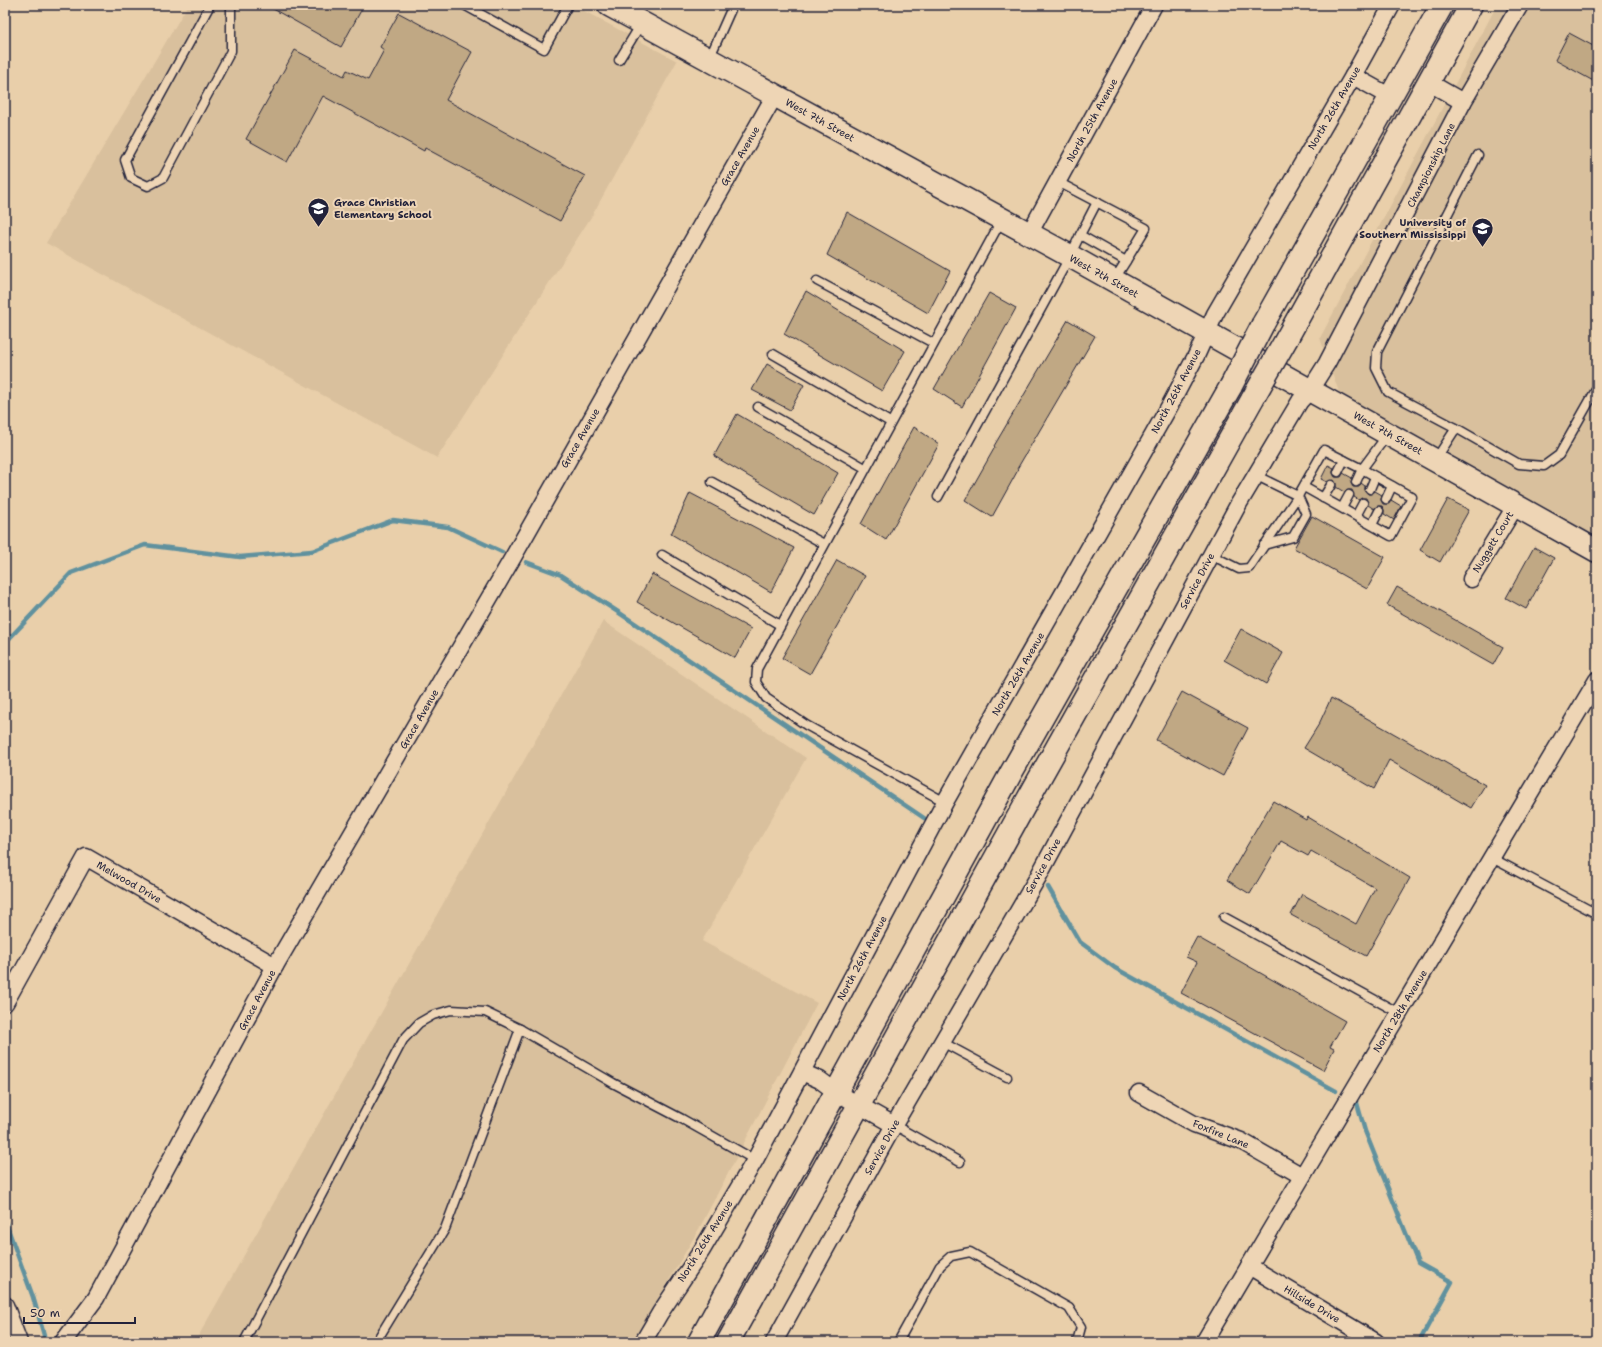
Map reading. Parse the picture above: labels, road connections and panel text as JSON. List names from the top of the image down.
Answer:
{
  "streets": {
    "main road": ["West 7th Street"],
    "street": [
      "North 26th Avenue",
      "North 25th Avenue",
      "Grace Avenue",
      "Championship Lane",
      "Nuggett Court",
      "Service Drive",
      "Melwood Drive",
      "North 28th Avenue",
      "Foxfire Lane",
      "Hillside Drive"
    ]
  },
  "crossings": [
    ["North 26th Avenue", "West 7th Street"],
    ["West 7th Street", "North 25th Avenue"],
    ["West 7th Street", "Grace Avenue"],
    ["West 7th Street", "Championship Lane"],
    ["West 7th Street", "Nuggett Court"],
    ["West 7th Street", "Service Drive"],
    ["Grace Avenue", "Melwood Drive"],
    ["Championship Lane", "Service Drive"],
    ["North 28th Avenue", "Foxfire Lane"],
    ["North 28th Avenue", "Hillside Drive"]
  ],
  "places": {
    "school or university": ["Grace Christian Elementary School", "University of Southern Mississippi"]
  },
  "scale_bar": "50 m"
}
